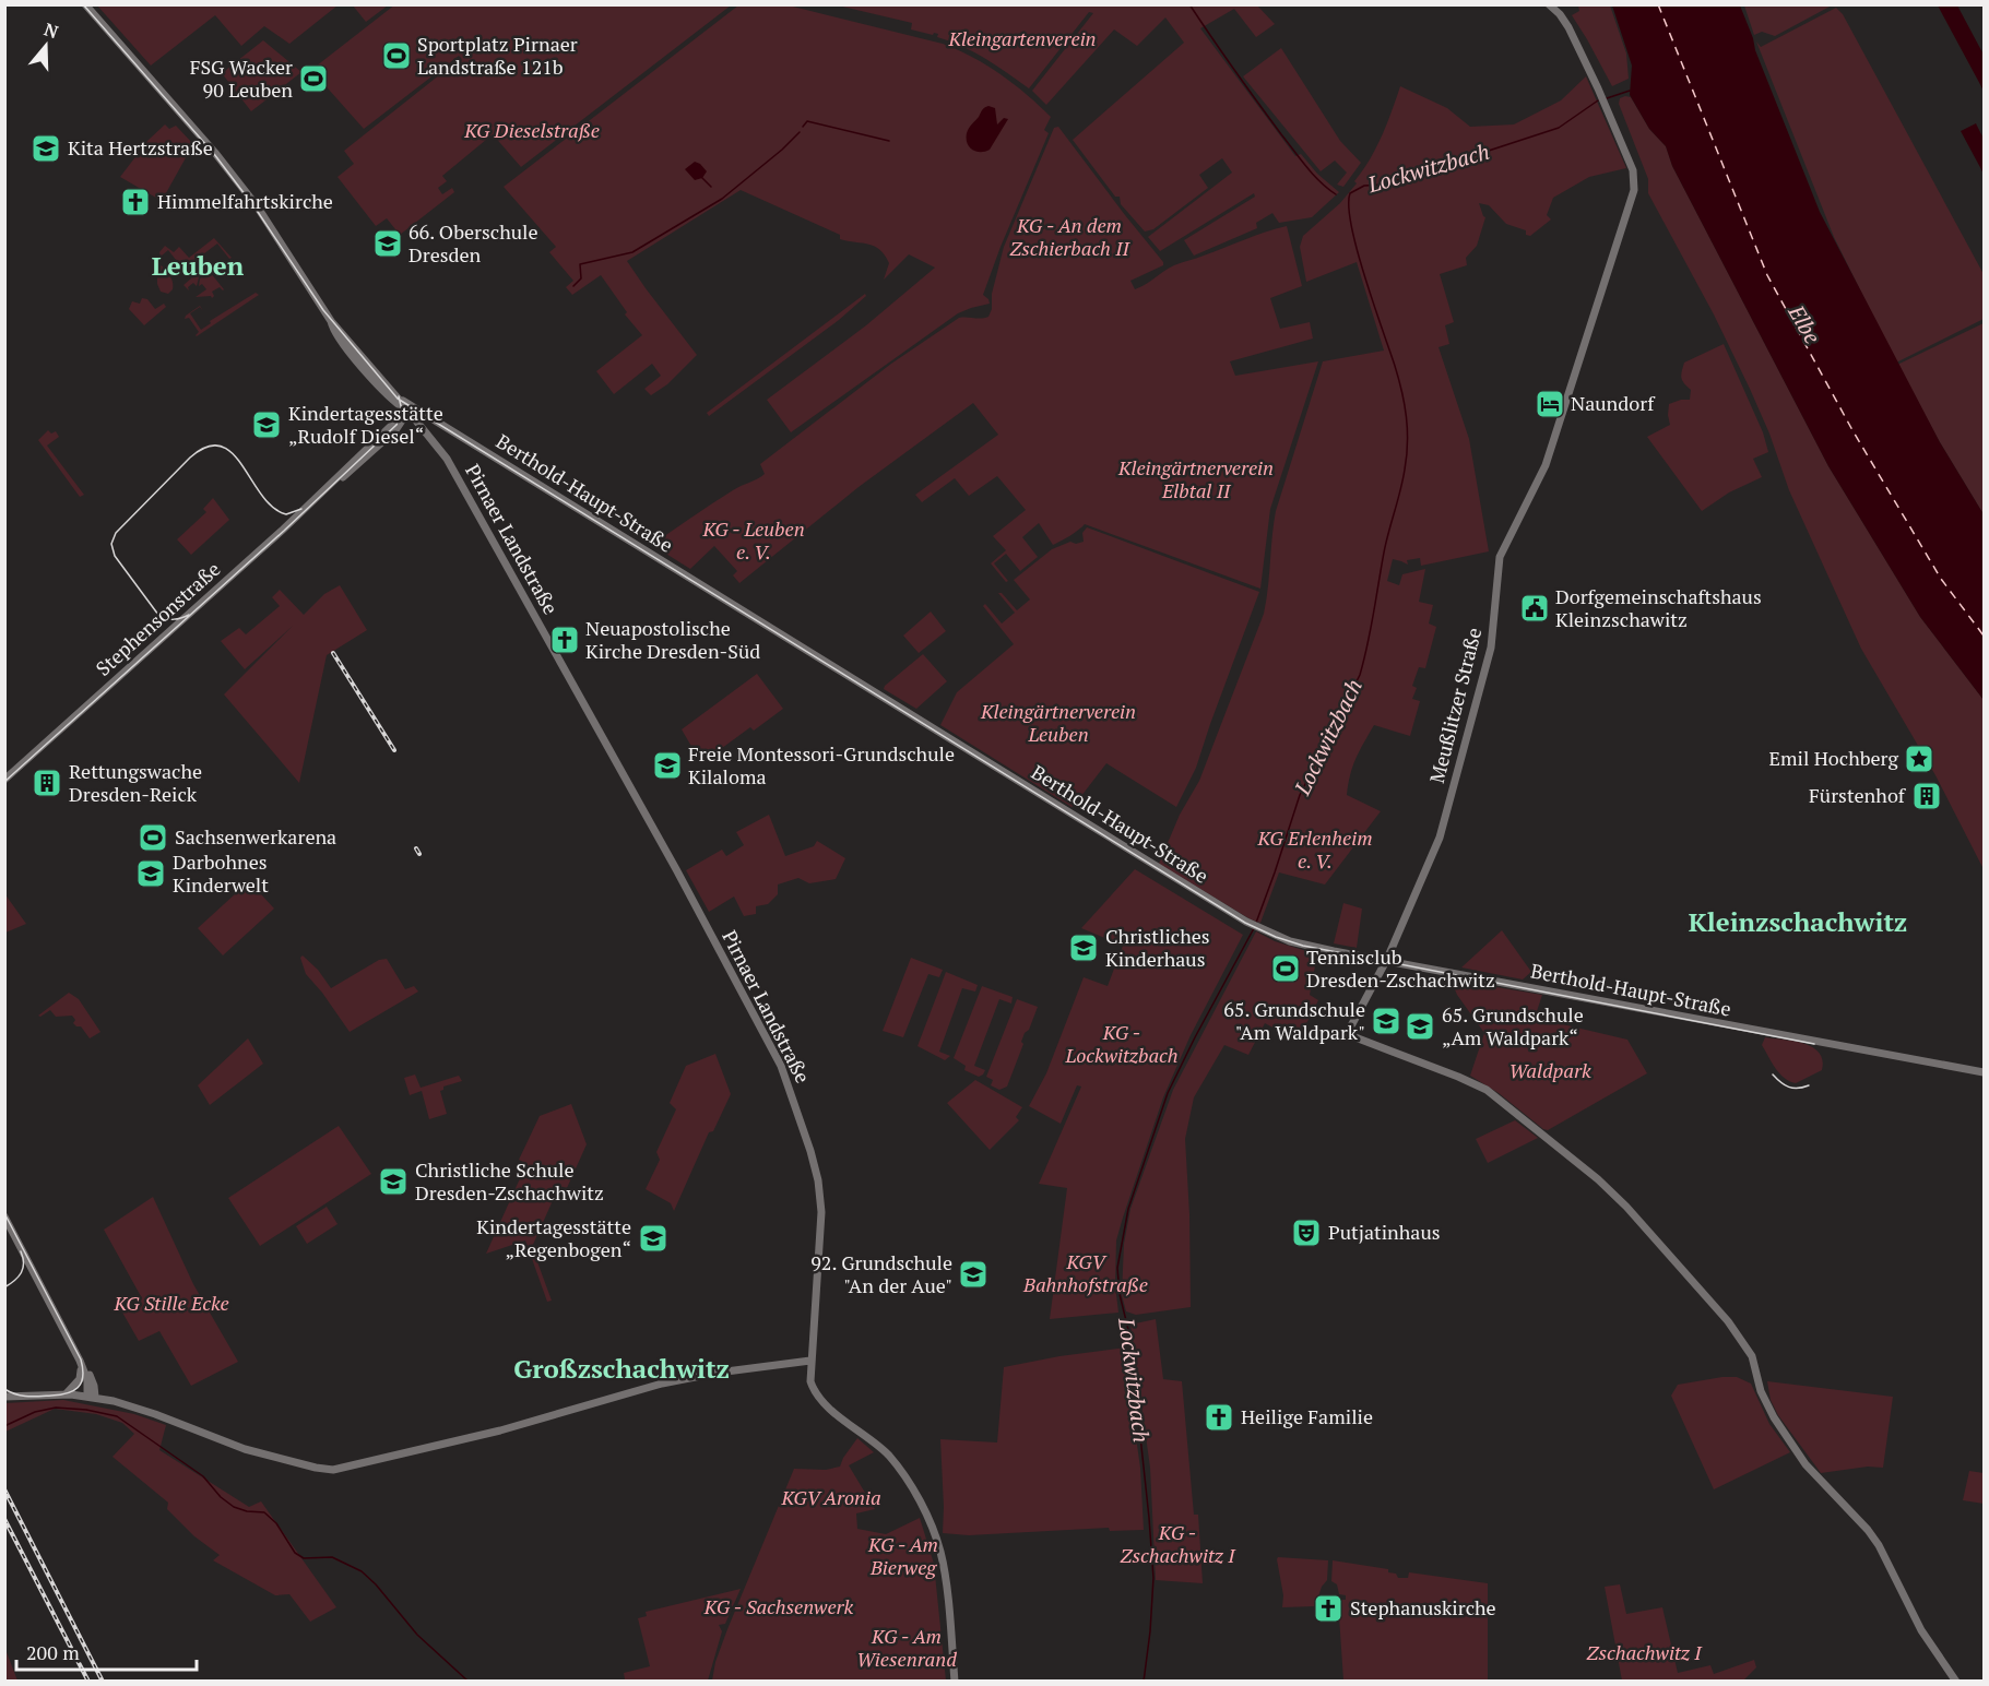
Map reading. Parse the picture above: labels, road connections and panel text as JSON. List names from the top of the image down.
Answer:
{
  "streets": {
    "street": [
      "Berthold-Haupt-Straße",
      "Pirnaer Landstraße",
      "Stephensonstraße",
      "Meußlitzer Straße"
    ]
  },
  "crossings": [
    ["Berthold-Haupt-Straße", "Pirnaer Landstraße"],
    ["Berthold-Haupt-Straße", "Stephensonstraße"],
    ["Berthold-Haupt-Straße", "Meußlitzer Straße"],
    ["Pirnaer Landstraße", "Stephensonstraße"]
  ],
  "districts": ["Leuben", "Kleinzschachwitz", "Großzschachwitz"],
  "water": ["Lockwitzbach", "Elbe"],
  "parks": [
    "Kleingartenverein",
    "KG Dieselstraße",
    "KG - An dem Zschierbach II",
    "Kleingärtnerverein Elbtal II",
    "KG - Leuben e. V.",
    "Kleingärtnerverein Leuben",
    "KG Erlenheim e. V.",
    "KG - Lockwitzbach",
    "Waldpark",
    "KGV Bahnhofstraße",
    "KG Stille Ecke",
    "KGV Aronia",
    "KG - Zschachwitz I",
    "KG - Am Bierweg",
    "KG - Sachsenwerk",
    "KG - Am Wiesenrand",
    "Zschachwitz I"
  ],
  "places": {
    "sports": [
      "Sportplatz Pirnaer Landstraße 121b",
      "FSG Wacker 90 Leuben",
      "Sachsenwerkarena",
      "Tennisclub Dresden-Zschachwitz"
    ],
    "school or university": [
      "Kita Hertzstraße",
      "66. Oberschule Dresden",
      "Kindertagesstätte „Rudolf Diesel“",
      "Freie Montessori-Grundschule Kilaloma",
      "Darbohnes Kinderwelt",
      "Christliches Kinderhaus",
      "65. Grundschule \"Am Waldpark\"",
      "65. Grundschule „Am Waldpark“",
      "Christliche Schule Dresden-Zschachwitz",
      "Kindertagesstätte „Regenbogen“",
      "92. Grundschule \"An der Aue\""
    ],
    "church": [
      "Himmelfahrtskirche",
      "Neuapostolische Kirche Dresden-Süd",
      "Heilige Familie",
      "Stephanuskirche"
    ],
    "hotel": ["Naundorf"],
    "public building": ["Dorfgemeinschaftshaus Kleinzschawitz"],
    "place": ["Emil Hochberg"],
    "building": ["Rettungswache Dresden-Reick", "Fürstenhof"],
    "theatre": ["Putjatinhaus"]
  },
  "scale_bar": "200 m",
  "north": "top"
}
